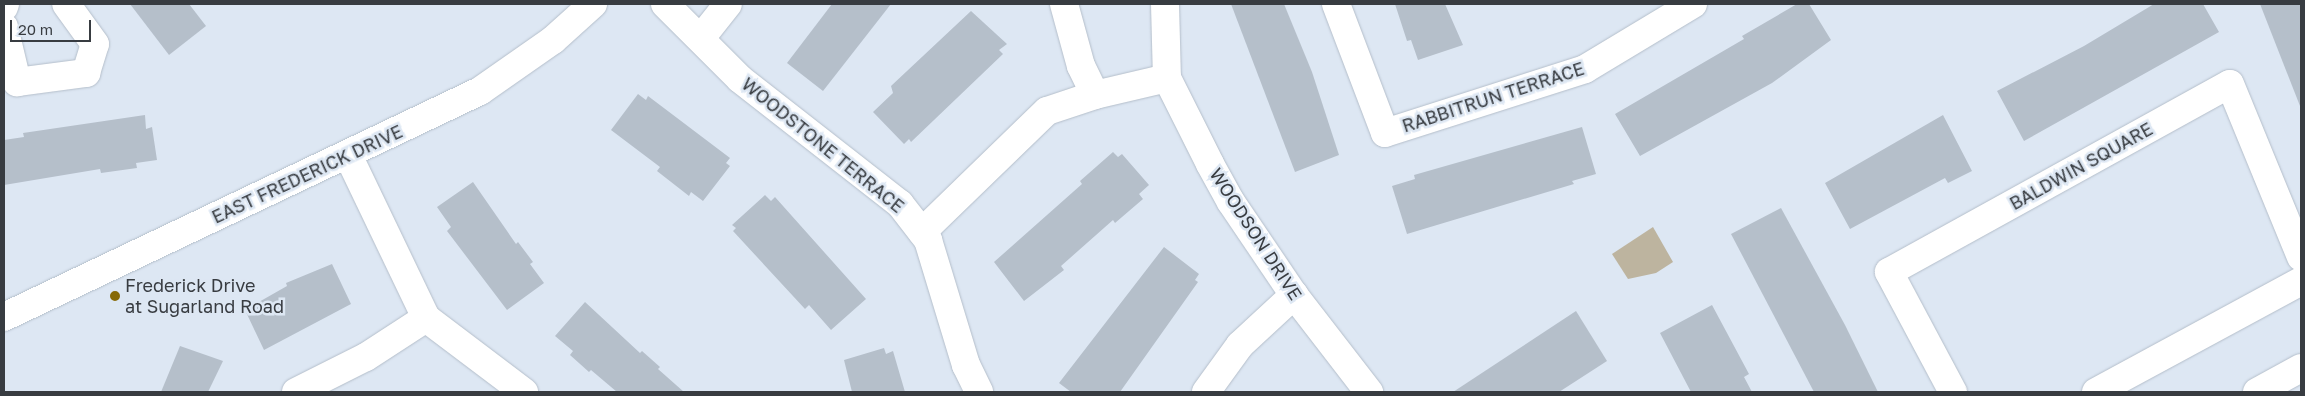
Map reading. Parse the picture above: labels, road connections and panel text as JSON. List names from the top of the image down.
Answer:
{
  "streets": {
    "street": [
      "RABBITRUN TERRACE",
      "WOODSTONE TERRACE",
      "BALDWIN SQUARE",
      "EAST FREDERICK DRIVE",
      "WOODSON DRIVE"
    ]
  },
  "places": ["Frederick Drive at Sugarland Road"],
  "scale_bar": "20 m"
}
